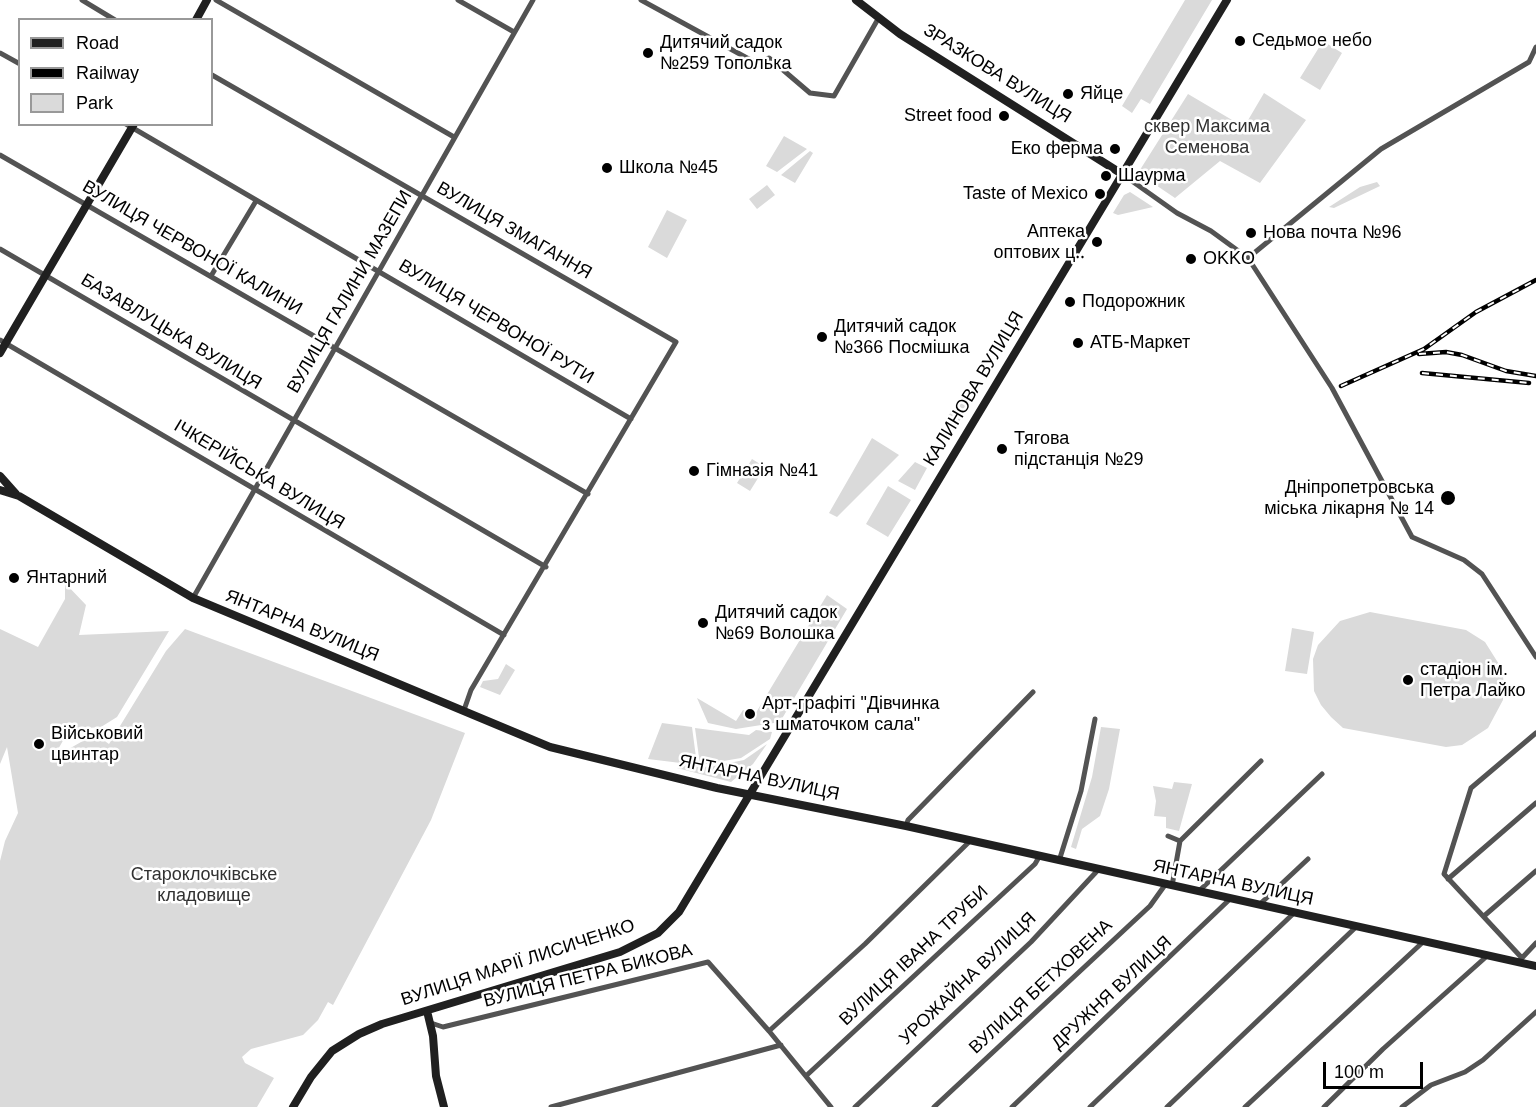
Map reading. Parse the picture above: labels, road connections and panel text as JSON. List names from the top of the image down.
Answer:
{
  "streets": {
    "main road": [
      "ЗРАЗКОВА ВУЛИЦЯ",
      "КАЛИНОВА ВУЛИЦЯ",
      "ЯНТАРНА ВУЛИЦЯ",
      "ВУЛИЦЯ МАРІЇ ЛИСИЧЕНКО"
    ],
    "street": [
      "ВУЛИЦЯ ЗМАГАННЯ",
      "ВУЛИЦЯ ЧЕРВОНОЇ КАЛИНИ",
      "ВУЛИЦЯ ГАЛИНИ МАЗЕПИ",
      "ВУЛИЦЯ ЧЕРВОНОЇ РУТИ",
      "БАЗАВЛУЦЬКА ВУЛИЦЯ",
      "ІЧКЕРІЙСЬКА ВУЛИЦЯ",
      "ВУЛИЦЯ ІВАНА ТРУБИ",
      "ВУЛИЦЯ ПЕТРА БИКОВА",
      "УРОЖАЙНА ВУЛИЦЯ",
      "ВУЛИЦЯ БЕТХОВЕНА",
      "ДРУЖНЯ ВУЛИЦЯ"
    ]
  },
  "crossings": [
    ["ЗРАЗКОВА ВУЛИЦЯ", "КАЛИНОВА ВУЛИЦЯ"],
    ["ВУЛИЦЯ ЗМАГАННЯ", "ВУЛИЦЯ ГАЛИНИ МАЗЕПИ"],
    ["ВУЛИЦЯ ЗМАГАННЯ", "ВУЛИЦЯ ЧЕРВОНОЇ РУТИ"],
    ["ВУЛИЦЯ ЧЕРВОНОЇ КАЛИНИ", "ВУЛИЦЯ ГАЛИНИ МАЗЕПИ"],
    ["ВУЛИЦЯ ГАЛИНИ МАЗЕПИ", "ВУЛИЦЯ ЧЕРВОНОЇ РУТИ"],
    ["ВУЛИЦЯ ГАЛИНИ МАЗЕПИ", "БАЗАВЛУЦЬКА ВУЛИЦЯ"],
    ["ВУЛИЦЯ ГАЛИНИ МАЗЕПИ", "ІЧКЕРІЙСЬКА ВУЛИЦЯ"],
    ["ВУЛИЦЯ ГАЛИНИ МАЗЕПИ", "ЯНТАРНА ВУЛИЦЯ"],
    ["КАЛИНОВА ВУЛИЦЯ", "ЯНТАРНА ВУЛИЦЯ"],
    ["КАЛИНОВА ВУЛИЦЯ", "ВУЛИЦЯ МАРІЇ ЛИСИЧЕНКО"],
    ["ЯНТАРНА ВУЛИЦЯ", "ВУЛИЦЯ ІВАНА ТРУБИ"],
    ["ЯНТАРНА ВУЛИЦЯ", "ВУЛИЦЯ МАРІЇ ЛИСИЧЕНКО"],
    ["ЯНТАРНА ВУЛИЦЯ", "УРОЖАЙНА ВУЛИЦЯ"],
    ["ЯНТАРНА ВУЛИЦЯ", "ВУЛИЦЯ БЕТХОВЕНА"],
    ["ЯНТАРНА ВУЛИЦЯ", "ДРУЖНЯ ВУЛИЦЯ"],
    ["ВУЛИЦЯ ІВАНА ТРУБИ", "ВУЛИЦЯ ПЕТРА БИКОВА"]
  ],
  "parks": ["сквер Максима Семенова", "Староклочківське кладовище"],
  "places": [
    "Седьмое небо",
    "Дитячий садок №259 Тополька",
    "Яйце",
    "Street food",
    "Еко ферма",
    "Школа №45",
    "Шаурма",
    "Taste of Mexico",
    "Нова почта №96",
    "Аптека оптових ц‥",
    "OKKO",
    "Подорожник",
    "Дитячий садок №366 Посмішка",
    "АТБ-Маркет",
    "Тягова пiдстанцiя №29",
    "Гімназія №41",
    "Дніпропетровська міська лікарня № 14",
    "Янтарний",
    "Дитячий садок №69 Волошка",
    "стадіон ім. Петра Лайко",
    "Арт-графіті \"Дівчинка з шматочком сала\"",
    "Військовий цвинтар"
  ],
  "legend": ["Road", "Railway", "Park"],
  "scale_bar": "100 m"
}
